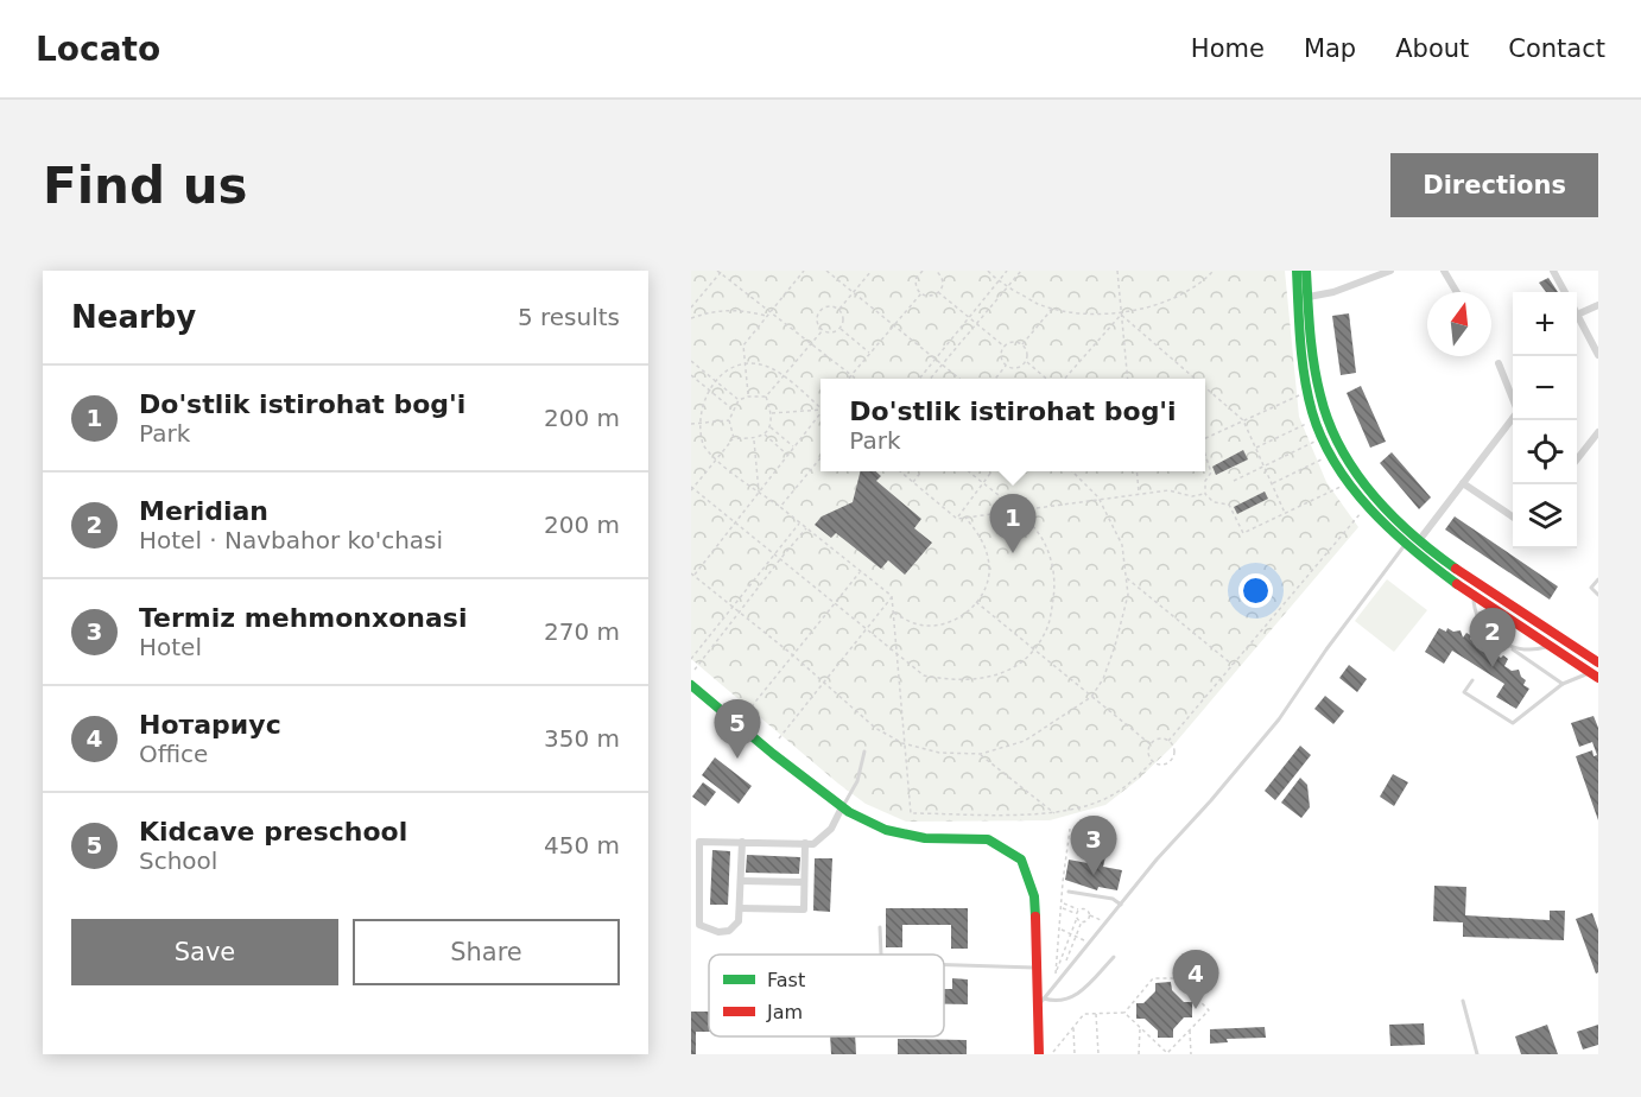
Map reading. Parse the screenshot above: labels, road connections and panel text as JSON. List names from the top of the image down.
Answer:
{
  "legend": ["Fast", "Jam"],
  "north": "top",
  "page": {
    "header": "Locato",
    "nav": [
      "Home",
      "Map",
      "About",
      "Contact"
    ],
    "buttons": [
      "Directions",
      ["Save", "Share"]
    ],
    "title": "Find us",
    "heading": ["Nearby", "5 results"],
    "map_buttons": ["+", "−"],
    "list": [
      {
        "mark": "1",
        "name": "Do'stlik istirohat bog'i",
        "note": "Park",
        "value": "200 m"
      },
      {
        "mark": "2",
        "name": "Meridian",
        "note": "Hotel · Navbahor ko'chasi",
        "value": "200 m"
      },
      {
        "mark": "3",
        "name": "Termiz mehmonxonasi",
        "note": "Hotel",
        "value": "270 m"
      },
      {
        "mark": "4",
        "name": "Нотариус",
        "note": "Office",
        "value": "350 m"
      },
      {
        "mark": "5",
        "name": "Kidcave preschool",
        "note": "School",
        "value": "450 m"
      }
    ],
    "popup": ["Do'stlik istirohat bog'i", "Park"],
    "pins": [
      "1",
      "2",
      "5",
      "3",
      "4"
    ]
  }
}
